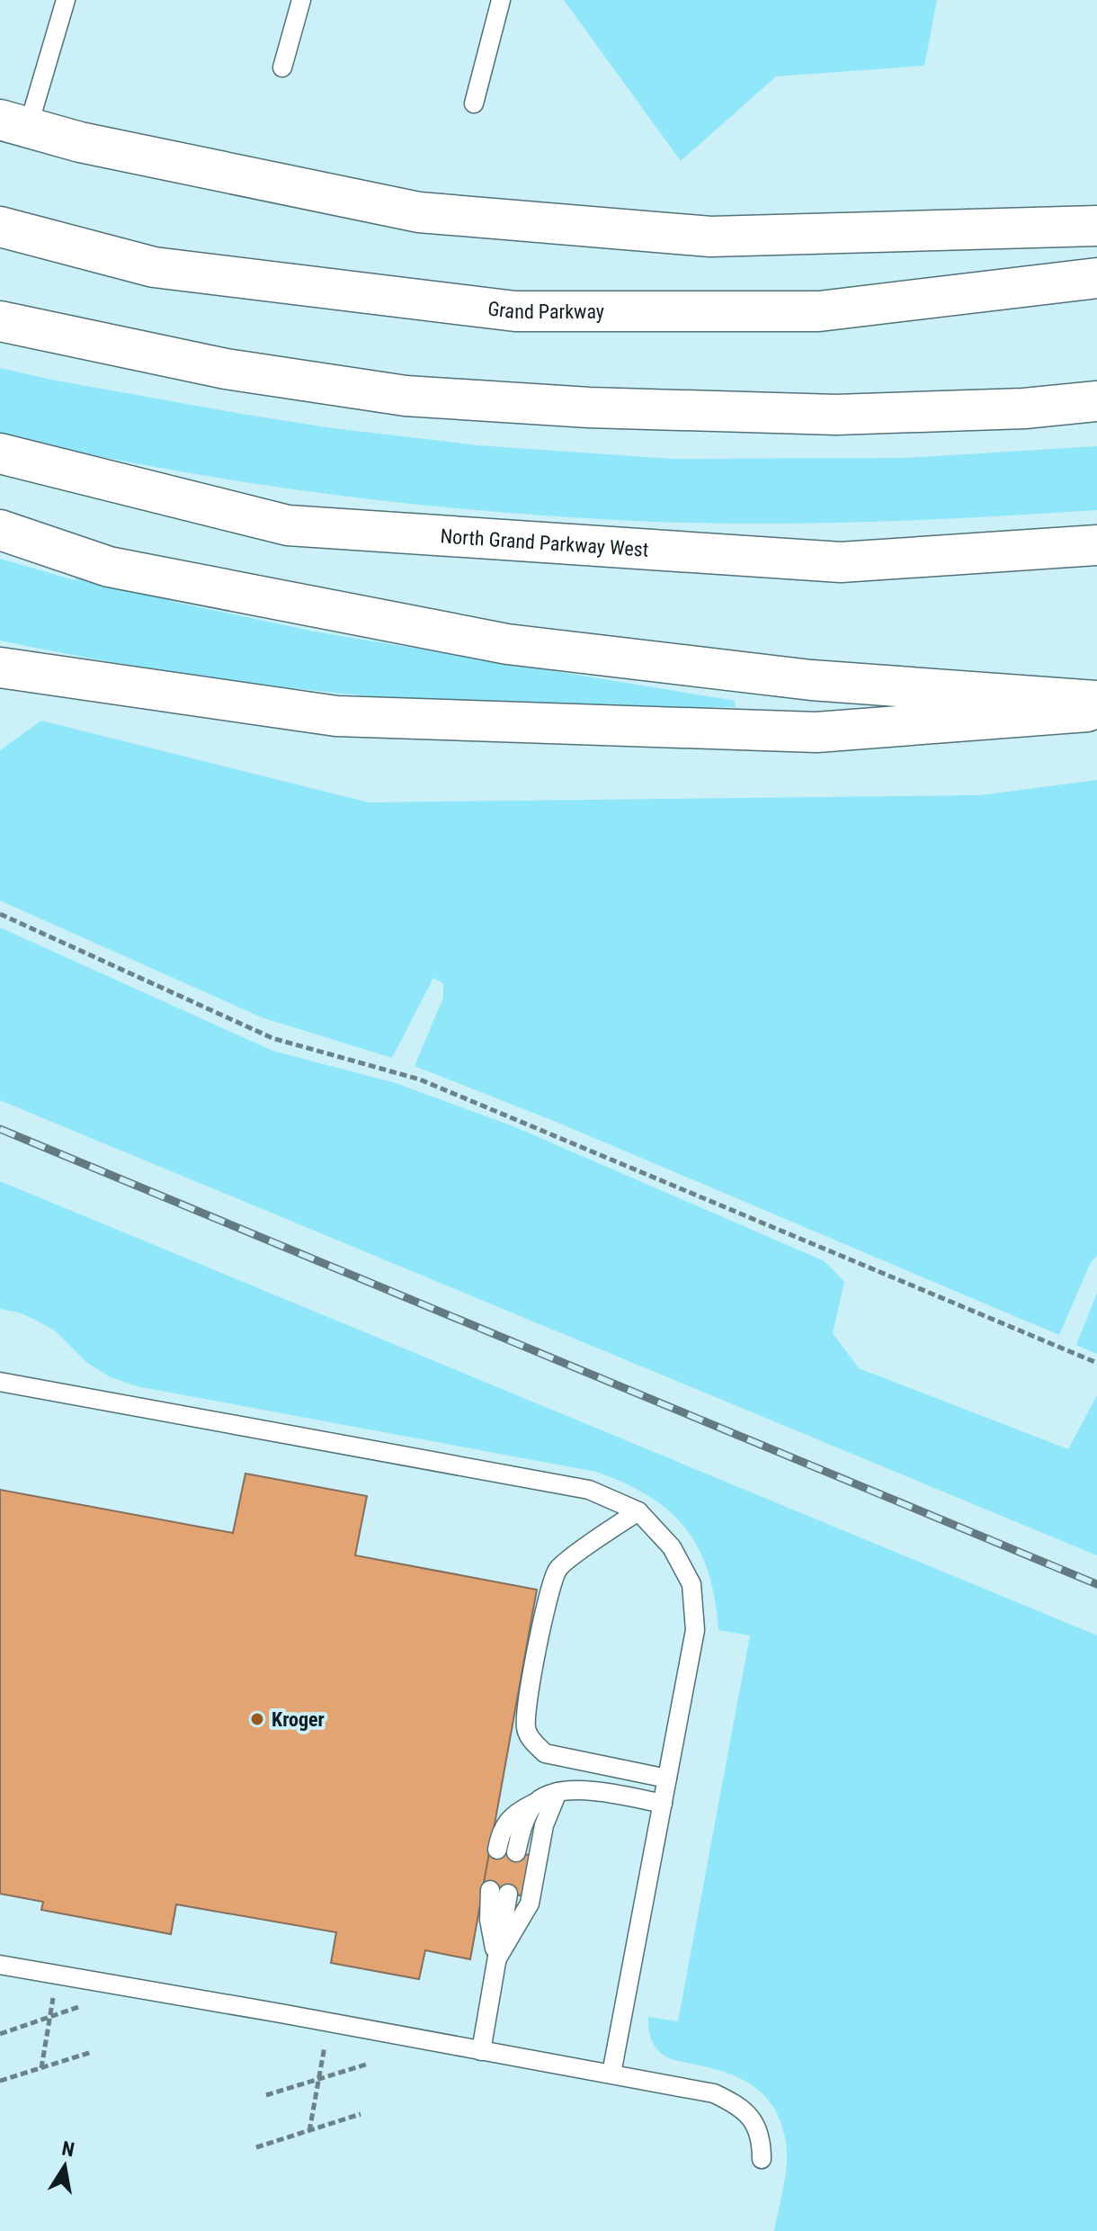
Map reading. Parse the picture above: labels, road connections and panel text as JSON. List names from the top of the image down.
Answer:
{
  "streets": {
    "main road": ["Grand Parkway", "North Grand Parkway West"]
  },
  "places": ["Kroger"],
  "north": "top"
}
